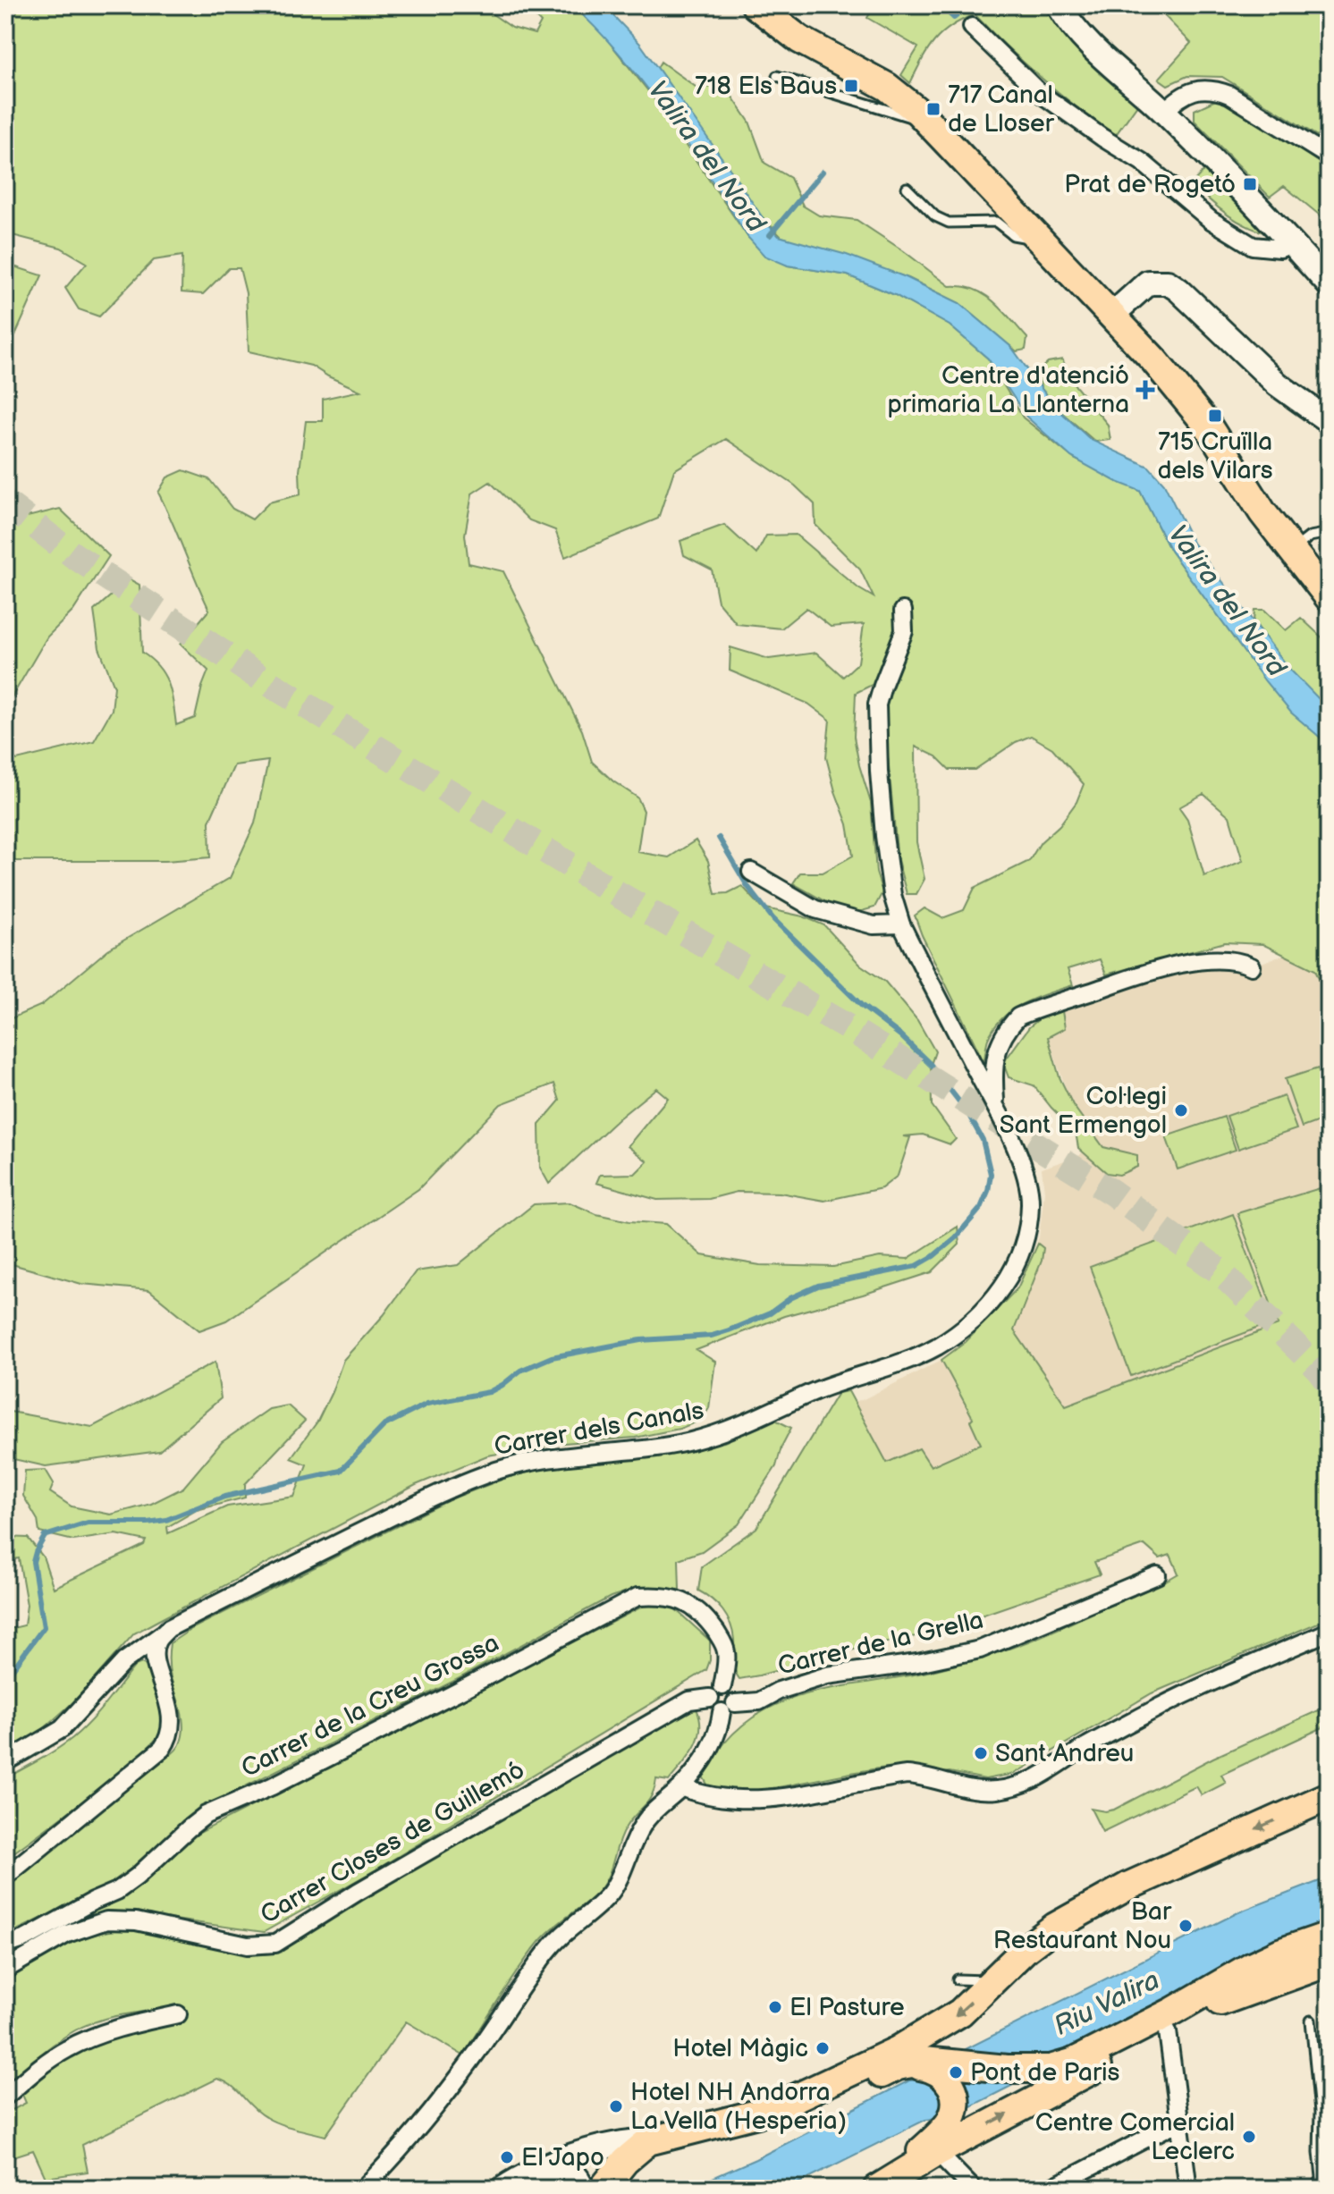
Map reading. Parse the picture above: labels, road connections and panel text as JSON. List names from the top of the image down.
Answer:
{
  "streets": {
    "street": [
      "Carrer dels Canals",
      "Carrer de la Grella",
      "Carrer de la Creu Grossa",
      "Carrer Closes de Guillemó"
    ]
  },
  "crossings": [
    ["Carrer de la Creu Grossa", "Carrer Closes de Guillemó"]
  ],
  "water": ["Valira del Nord", "Riu Valira"],
  "places": {
    "transit": [
      "718 Els Baus",
      "717 Canal de Lloser",
      "Prat de Rogetó",
      "715 Cruïlla dels Vilars"
    ],
    "health": ["Centre d'atenció primaria La Llanterna"],
    "other": [
      "Col·legi Sant Ermengol",
      "Sant Andreu",
      "Bar Restaurant Nou",
      "El Pasture",
      "Hotel Màgic",
      "Pont de Paris",
      "Hotel NH Andorra La Vella (Hesperia)",
      "Centre Comercial Leclerc",
      "El Japo"
    ]
  }
}
